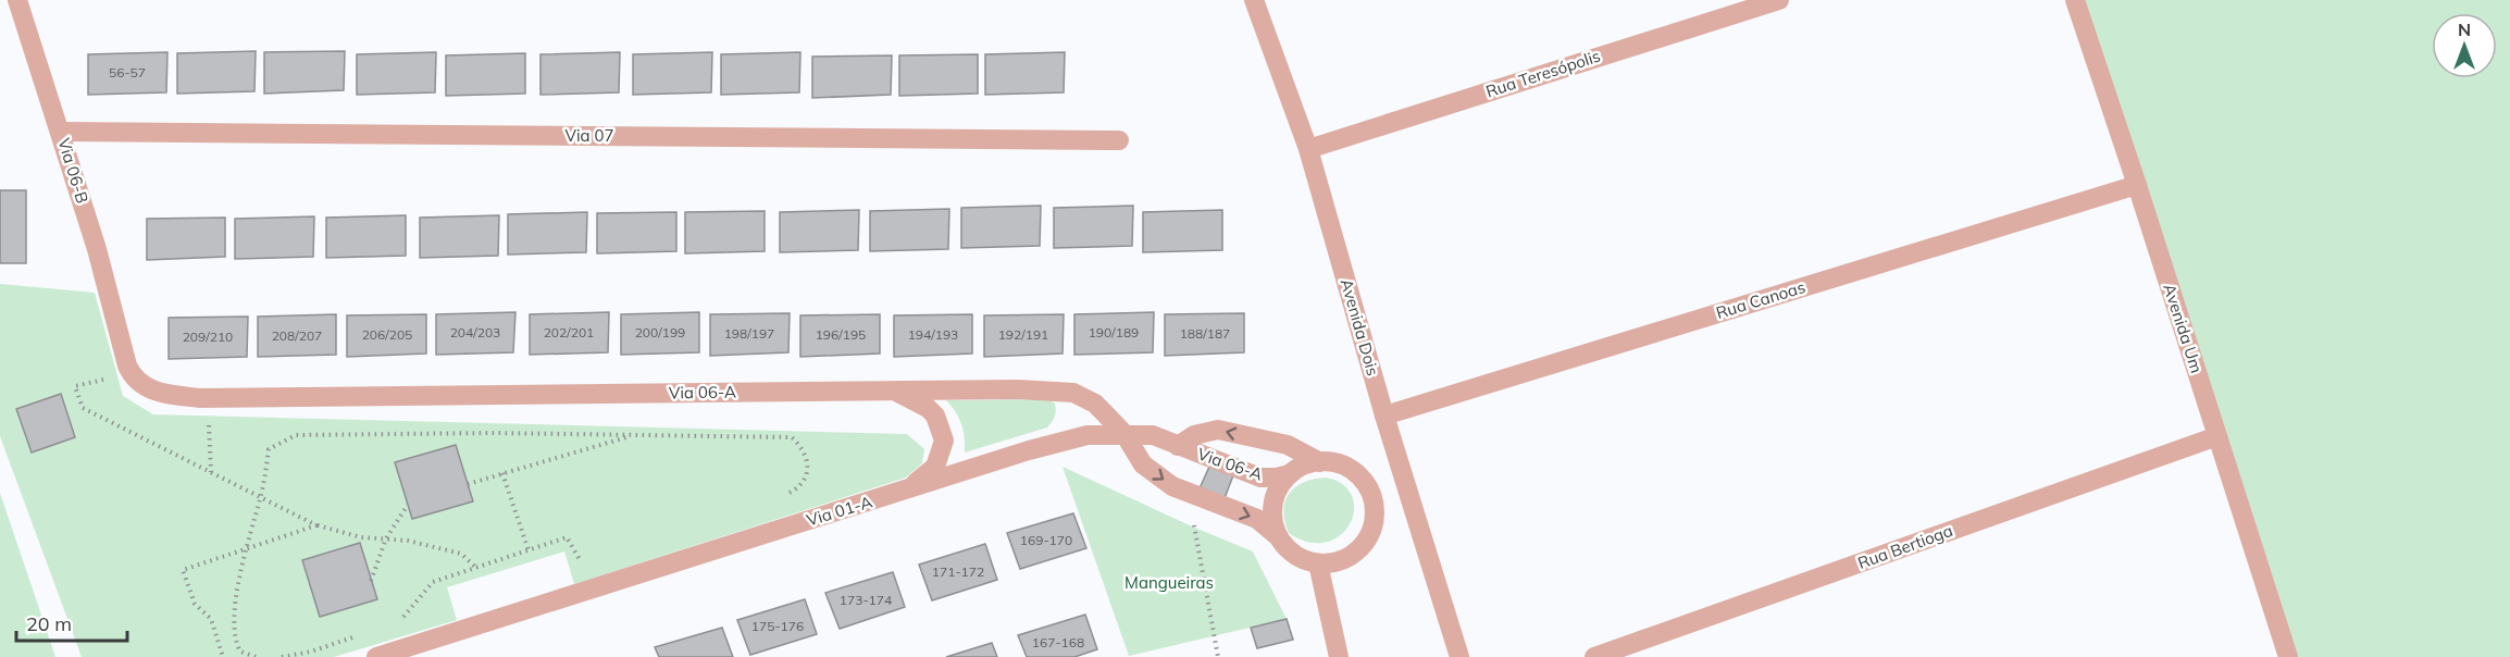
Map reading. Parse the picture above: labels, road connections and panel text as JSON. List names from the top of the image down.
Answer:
{
  "streets": {
    "street": [
      "Rua Teresópolis",
      "Via 07",
      "Via 06-B",
      "Rua Canoas",
      "Avenida Dois",
      "Avenida Um",
      "Via 06-A",
      "Via 01-A",
      "Rua Bertioga"
    ]
  },
  "crossings": [
    ["Rua Teresópolis", "Avenida Dois"],
    ["Via 07", "Via 06-B"],
    ["Via 06-B", "Via 06-A"],
    ["Rua Canoas", "Avenida Dois"],
    ["Rua Canoas", "Avenida Um"],
    ["Avenida Um", "Rua Bertioga"],
    ["Via 06-A", "Via 01-A"]
  ],
  "parks": ["Mangueiras"],
  "house_numbers": [
    "56-57",
    "204/203",
    "202/201",
    "200/199",
    "190/189",
    "198/197",
    "188/187",
    "206/205",
    "196/195",
    "194/193",
    "192/191",
    "208/207",
    "209/210",
    "169-170",
    "171-172",
    "173-174",
    "175-176",
    "167-168"
  ],
  "scale_bar": "20 m",
  "north": "top"
}
